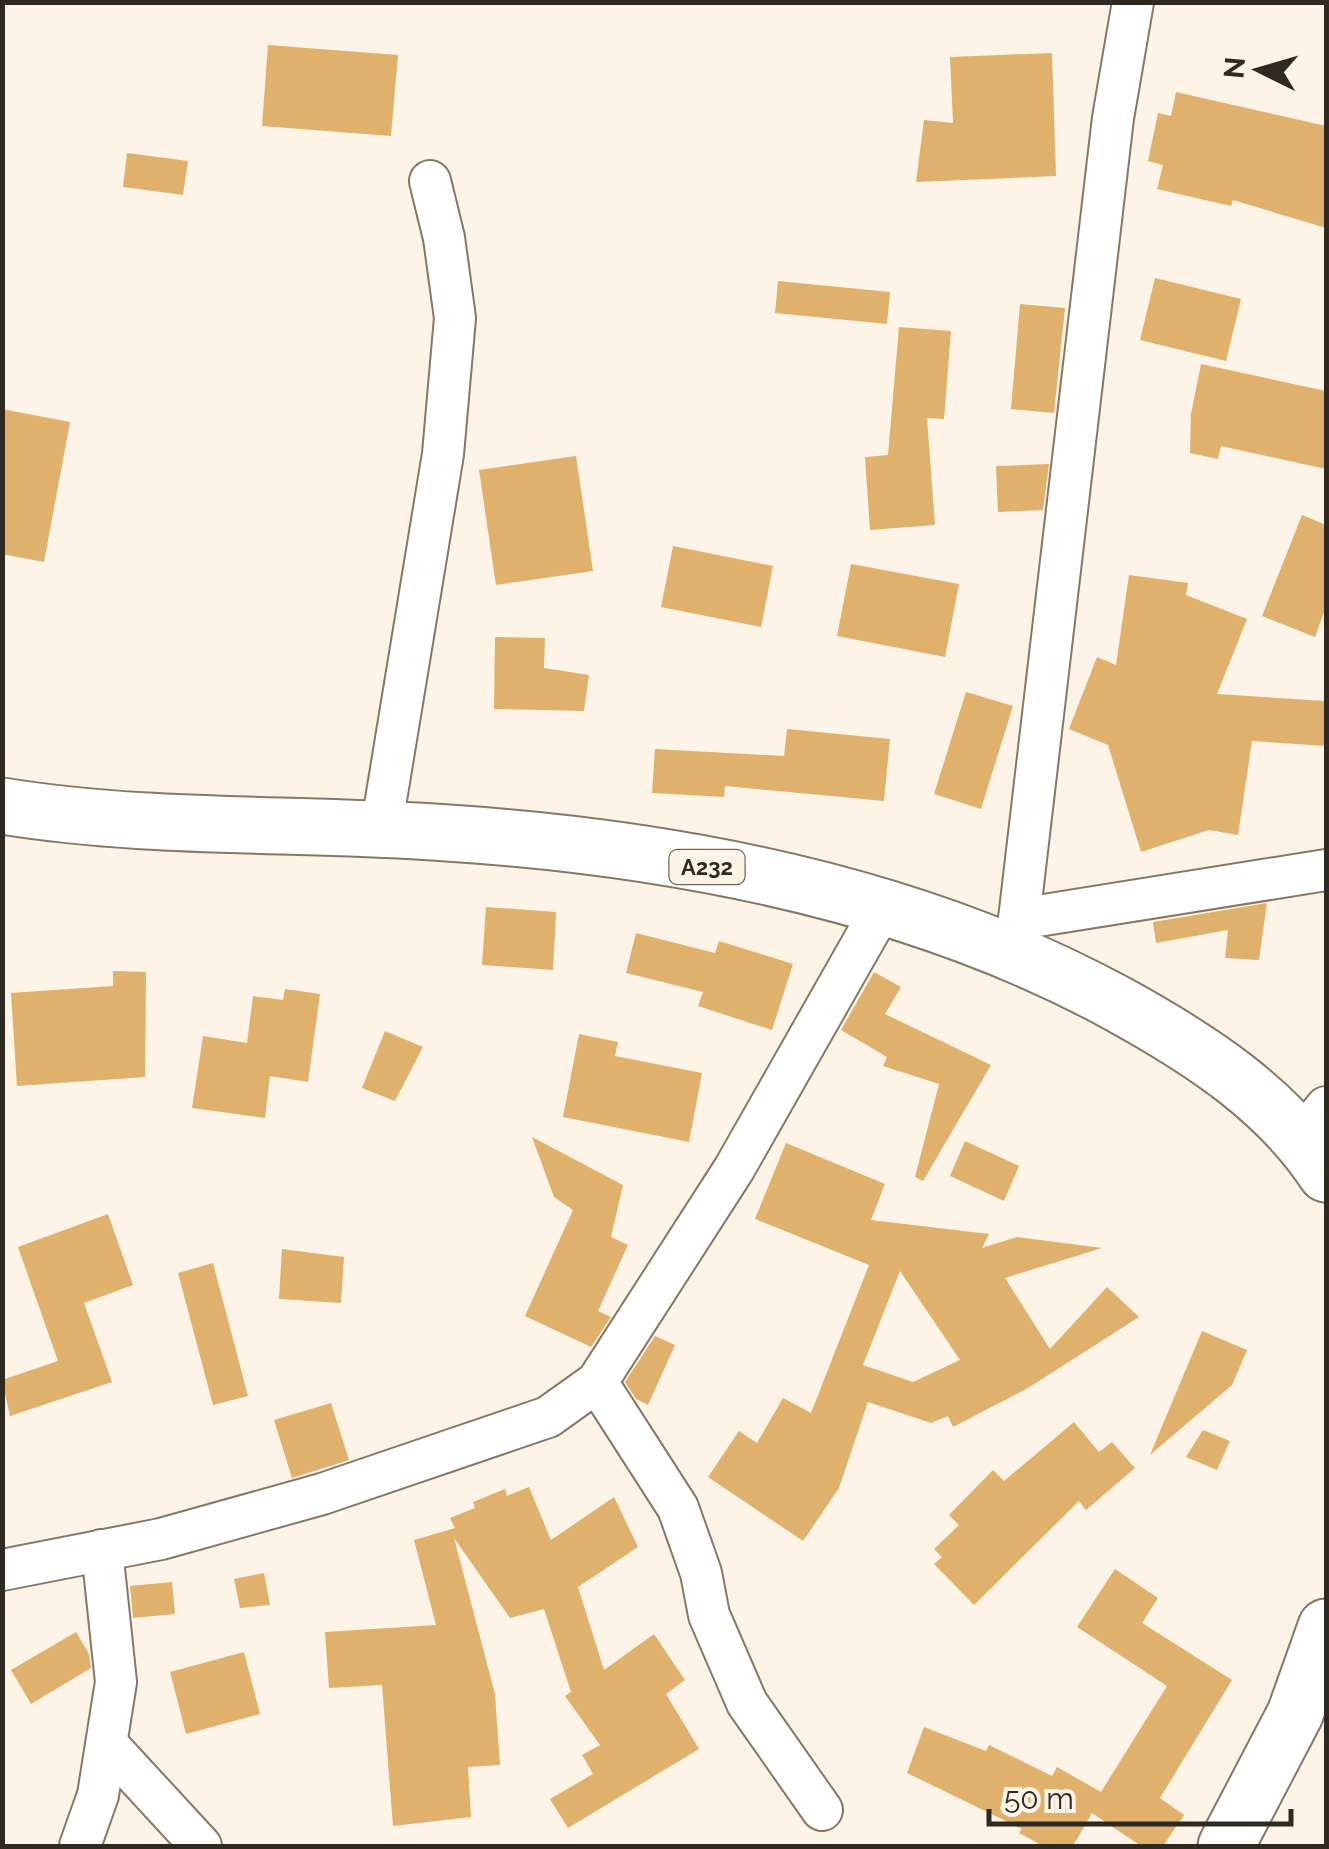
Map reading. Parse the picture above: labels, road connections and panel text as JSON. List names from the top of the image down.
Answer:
{
  "streets": {
    "main road": ["A232"]
  },
  "scale_bar": "50 m",
  "north": "left"
}
